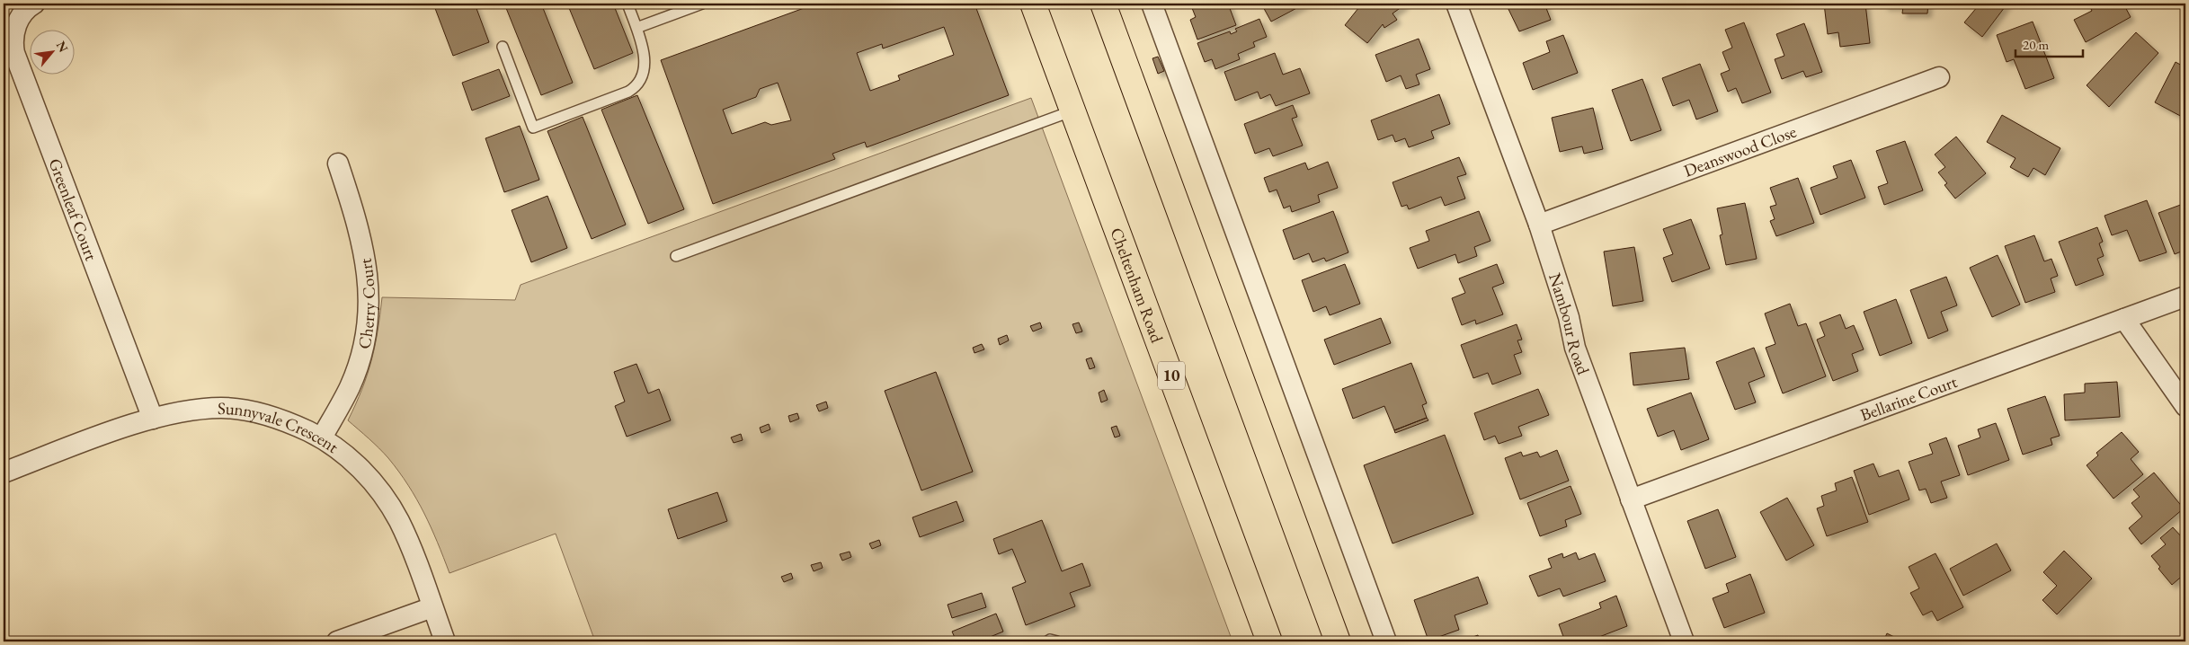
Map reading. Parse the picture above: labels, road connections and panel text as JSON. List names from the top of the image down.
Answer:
{
  "streets": {
    "main road": ["Cheltenham Road", "10"],
    "street": [
      "Deanswood Close",
      "Greenleaf Court",
      "Cherry Court",
      "Nambour Road",
      "Bellarine Court",
      "Sunnyvale Crescent"
    ]
  },
  "crossings": [
    ["Deanswood Close", "Nambour Road"],
    ["Greenleaf Court", "Sunnyvale Crescent"],
    ["Cherry Court", "Sunnyvale Crescent"],
    ["Nambour Road", "Bellarine Court"]
  ],
  "scale_bar": "20 m",
  "north": "top right"
}
